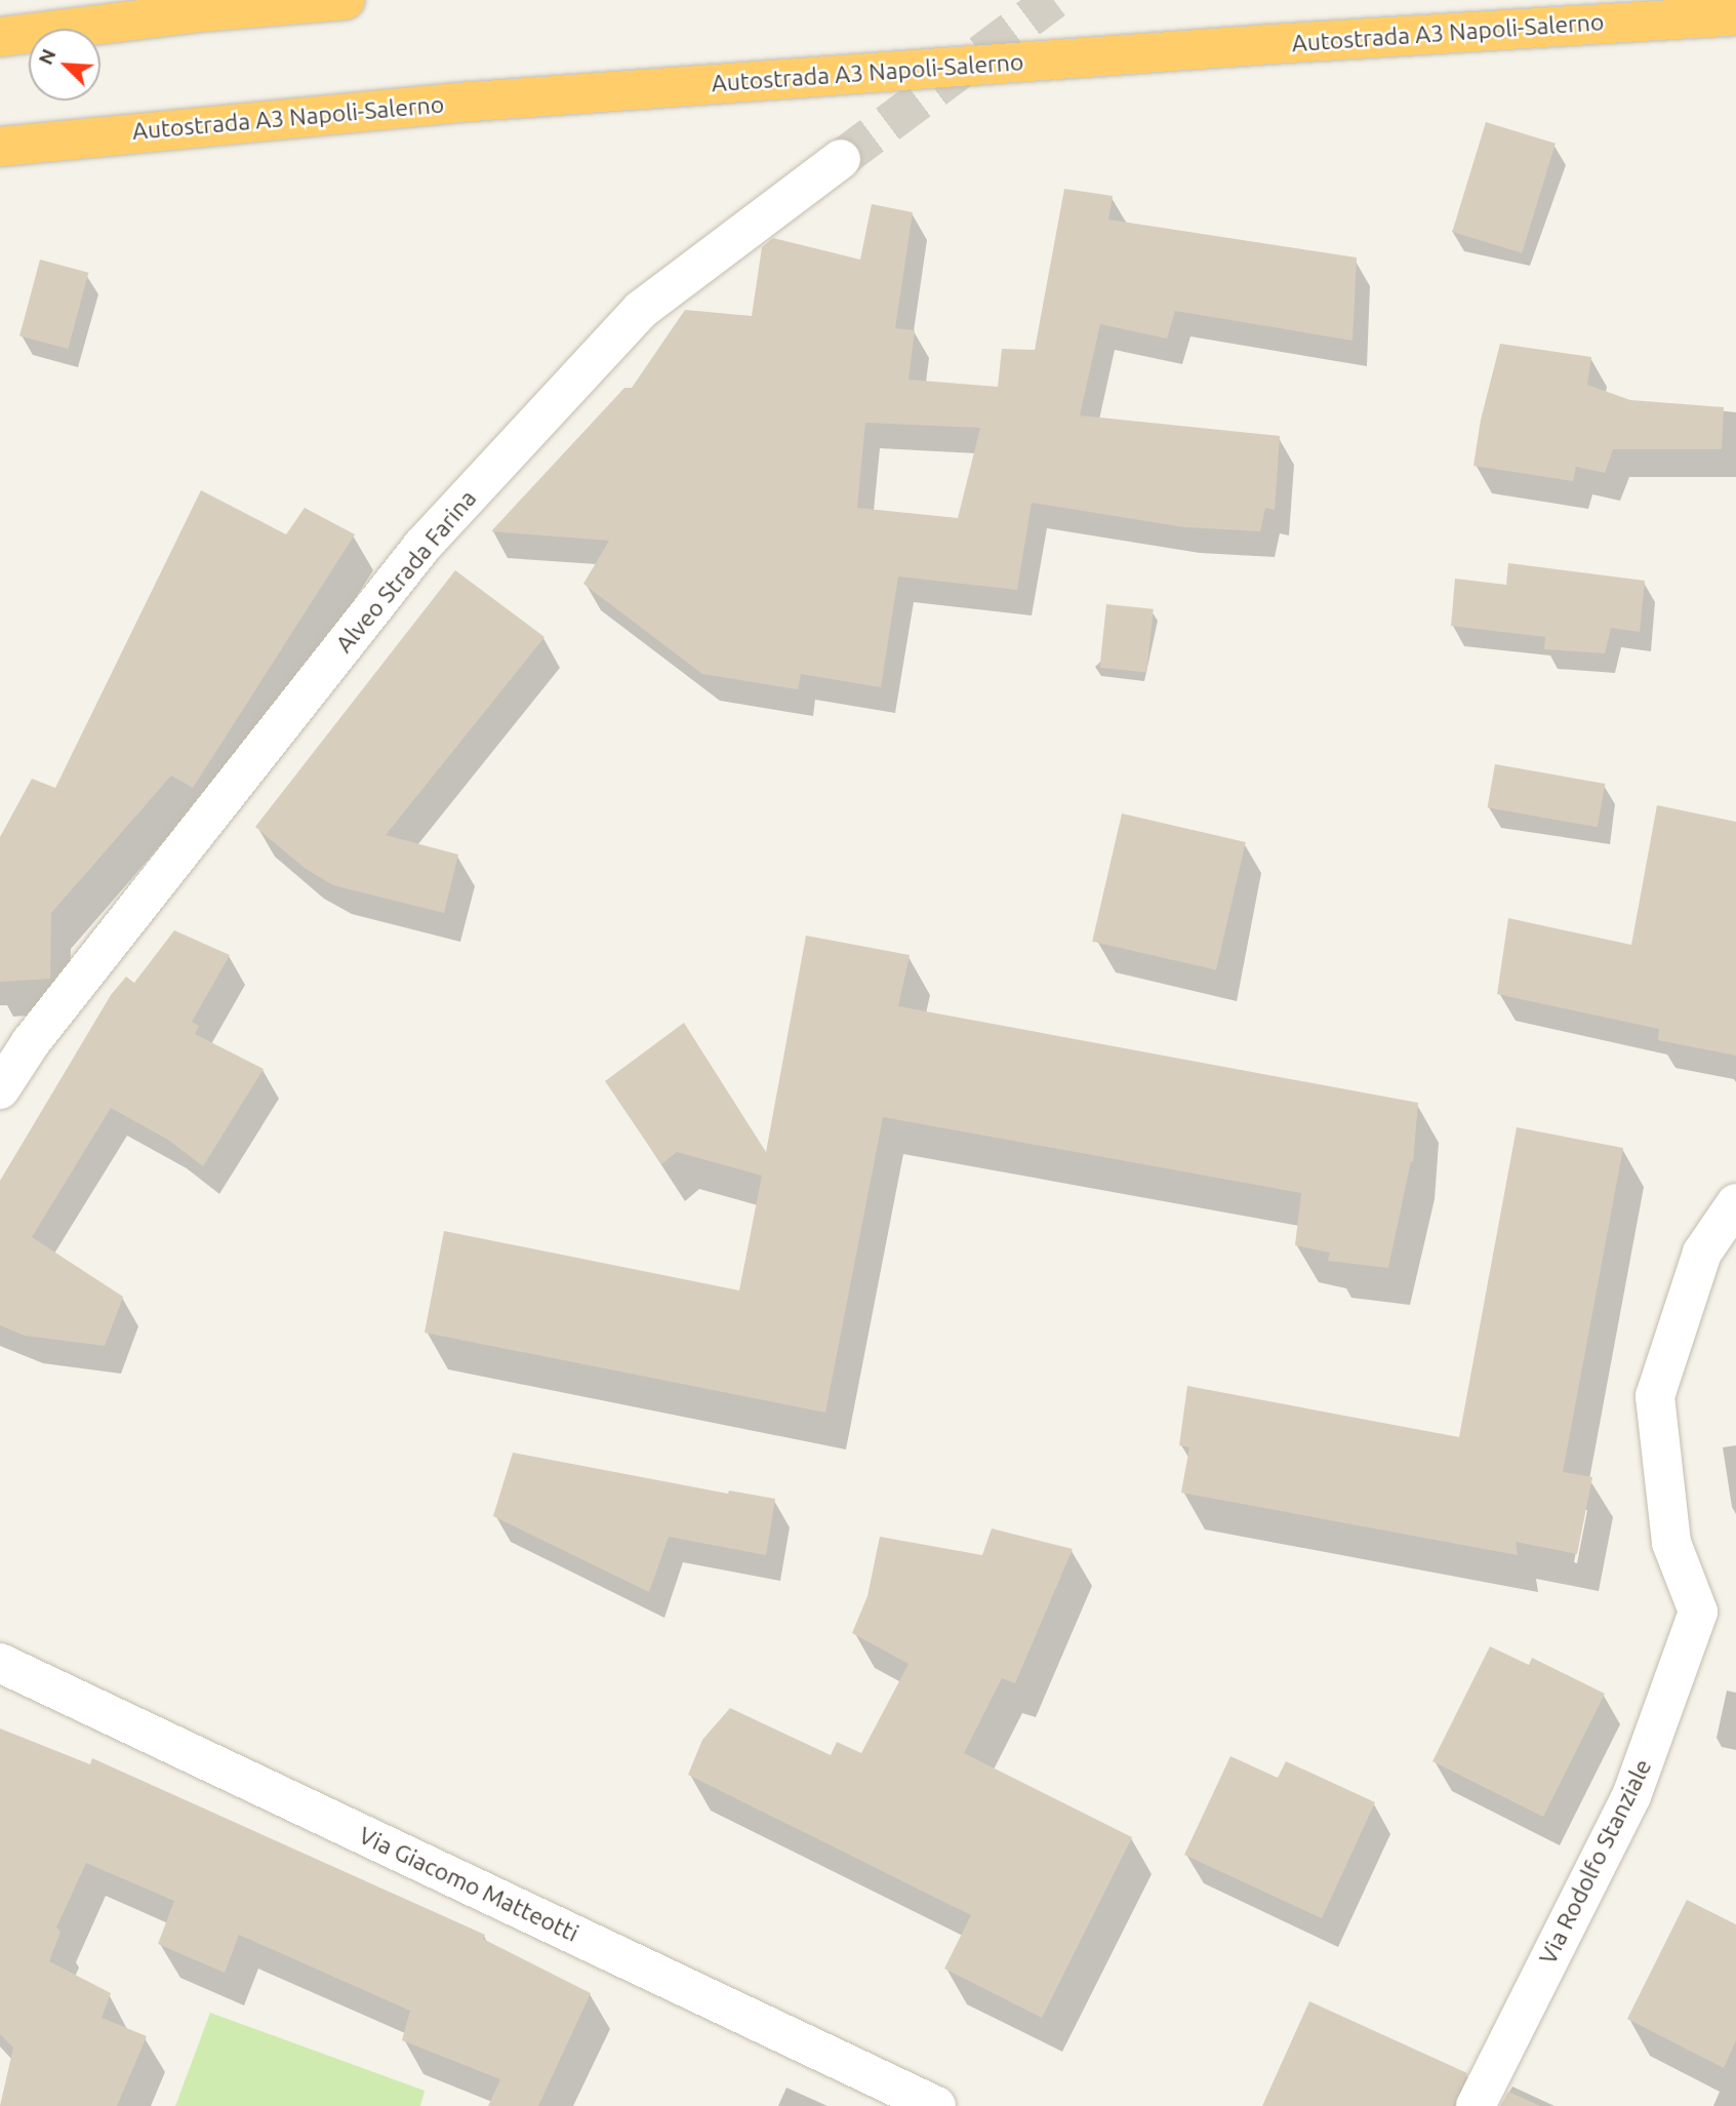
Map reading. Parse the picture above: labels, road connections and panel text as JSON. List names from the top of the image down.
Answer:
{
  "streets": {
    "highway": ["Autostrada A3 Napoli-Salerno"],
    "street": ["Alveo Strada Farina", "Via Rodolfo Stanziale", "Via Giacomo Matteotti"]
  },
  "north": "top left"
}
